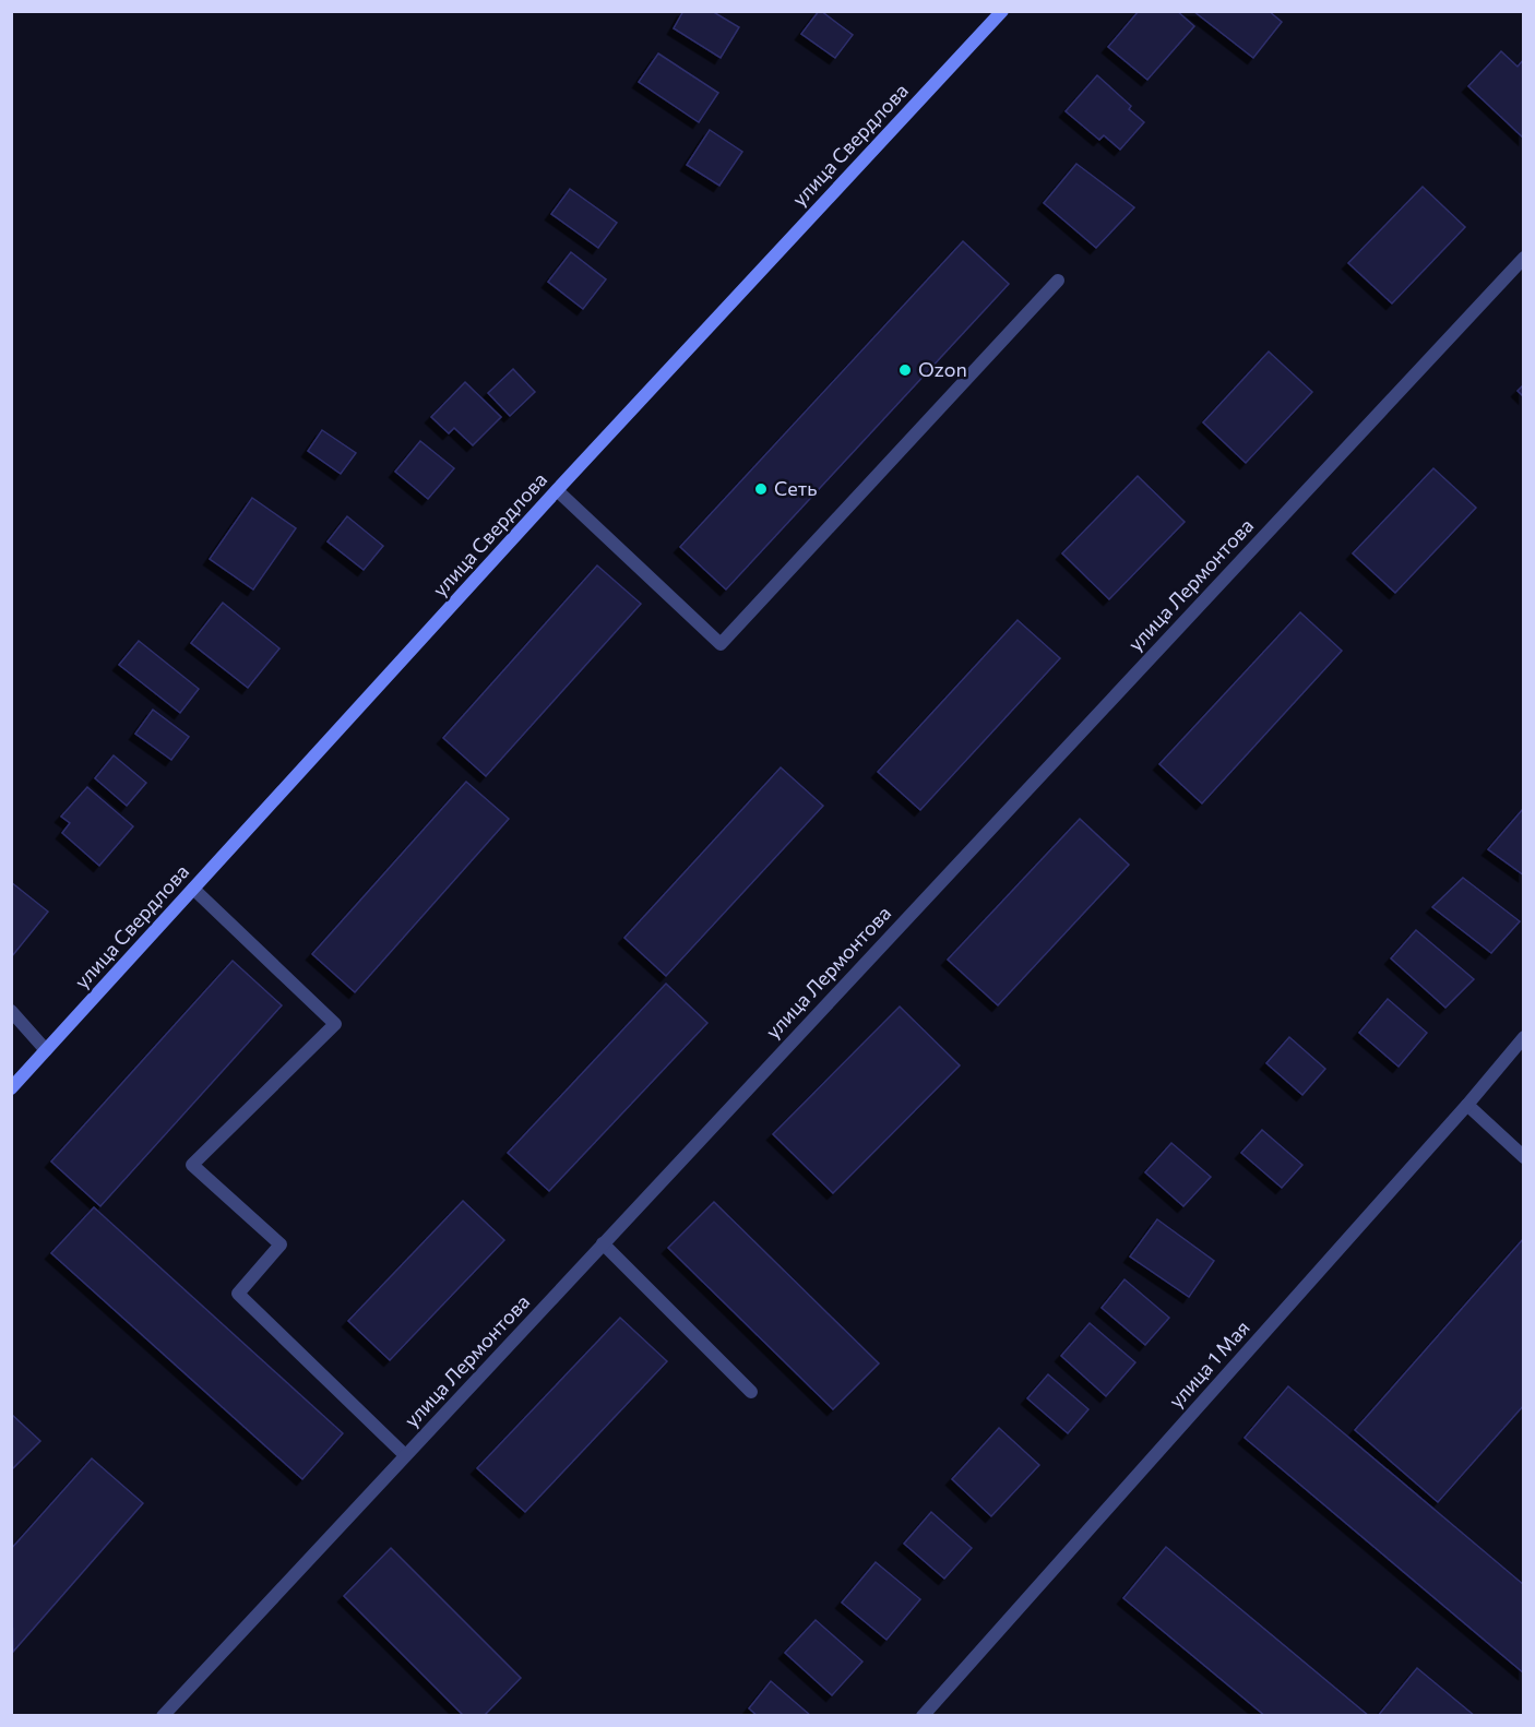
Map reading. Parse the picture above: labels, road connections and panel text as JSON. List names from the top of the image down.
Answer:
{
  "streets": {
    "main road": ["улица Свердлова"],
    "street": ["улица Лермонтова", "улица 1 Мая"]
  },
  "places": ["Ozon", "Сеть"]
}
